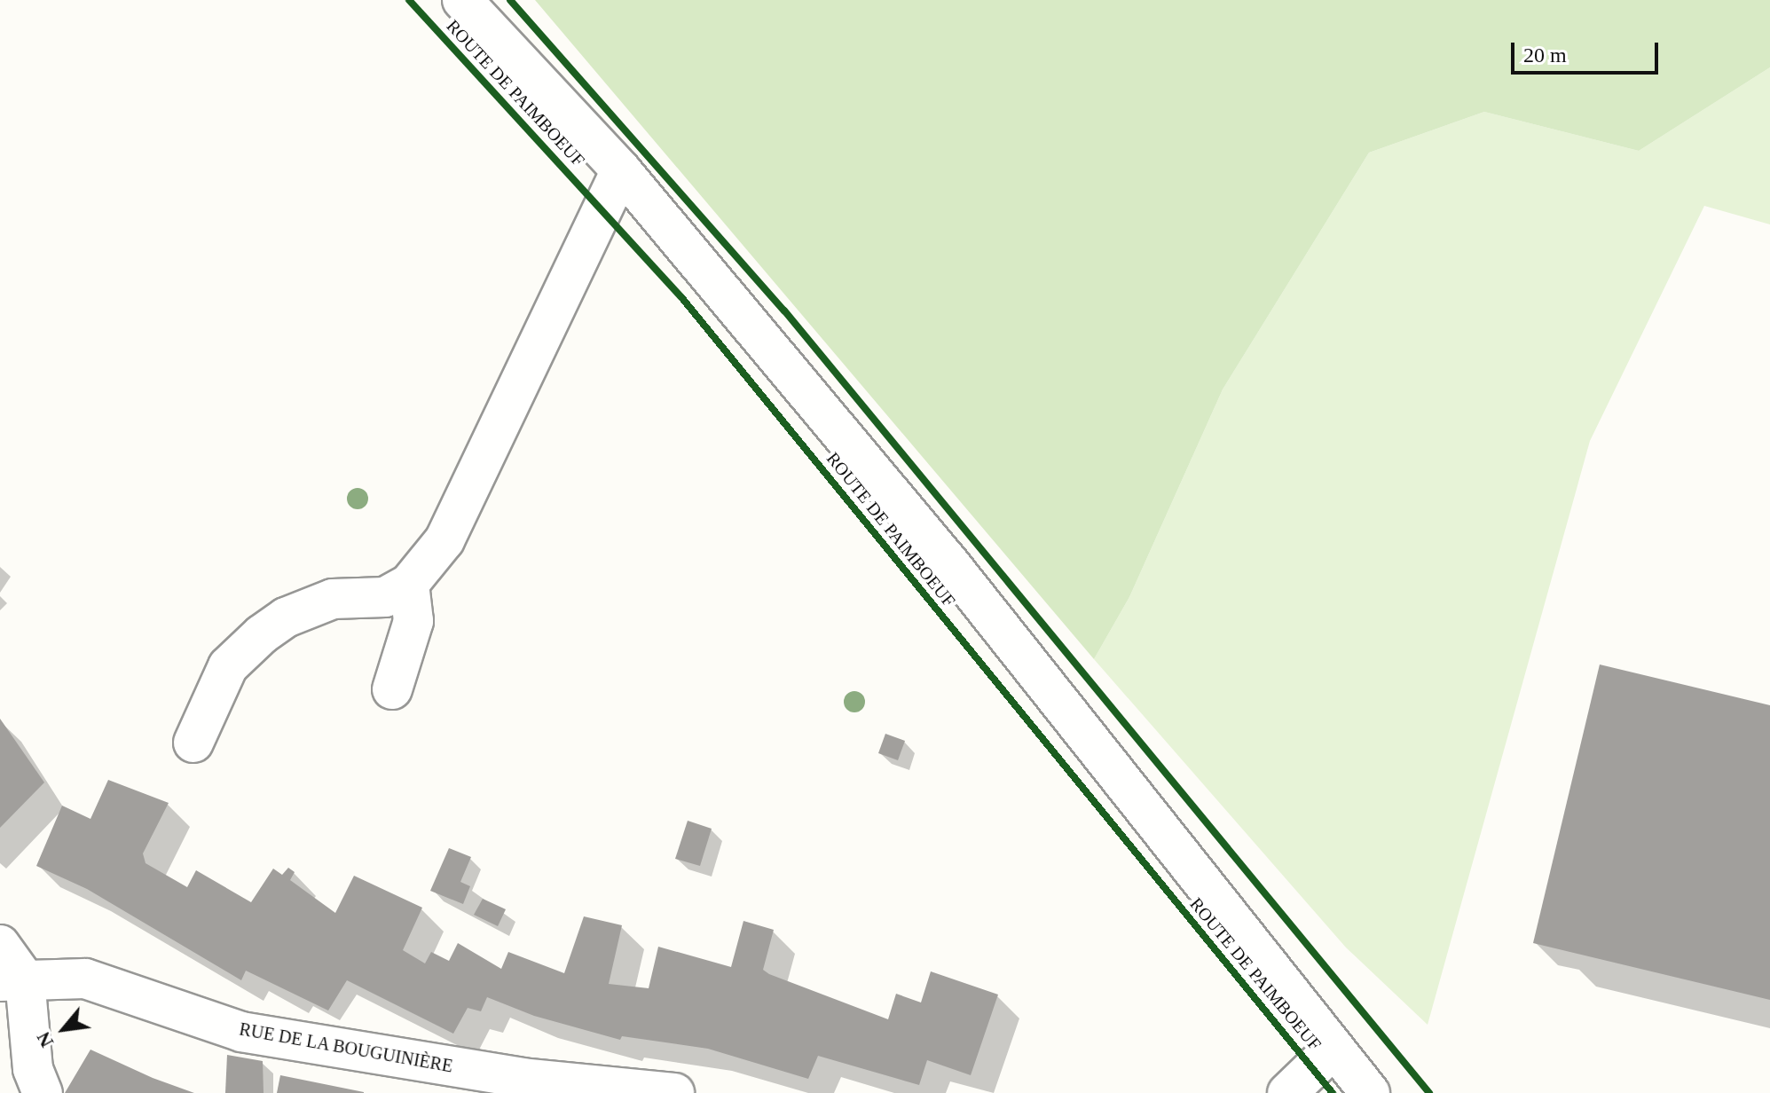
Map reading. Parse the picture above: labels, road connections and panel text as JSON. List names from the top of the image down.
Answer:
{
  "streets": {
    "street": ["ROUTE DE PAIMBOEUF", "RUE DE LA BOUGUINIÈRE"]
  },
  "scale_bar": "20 m",
  "north": "bottom left"
}
